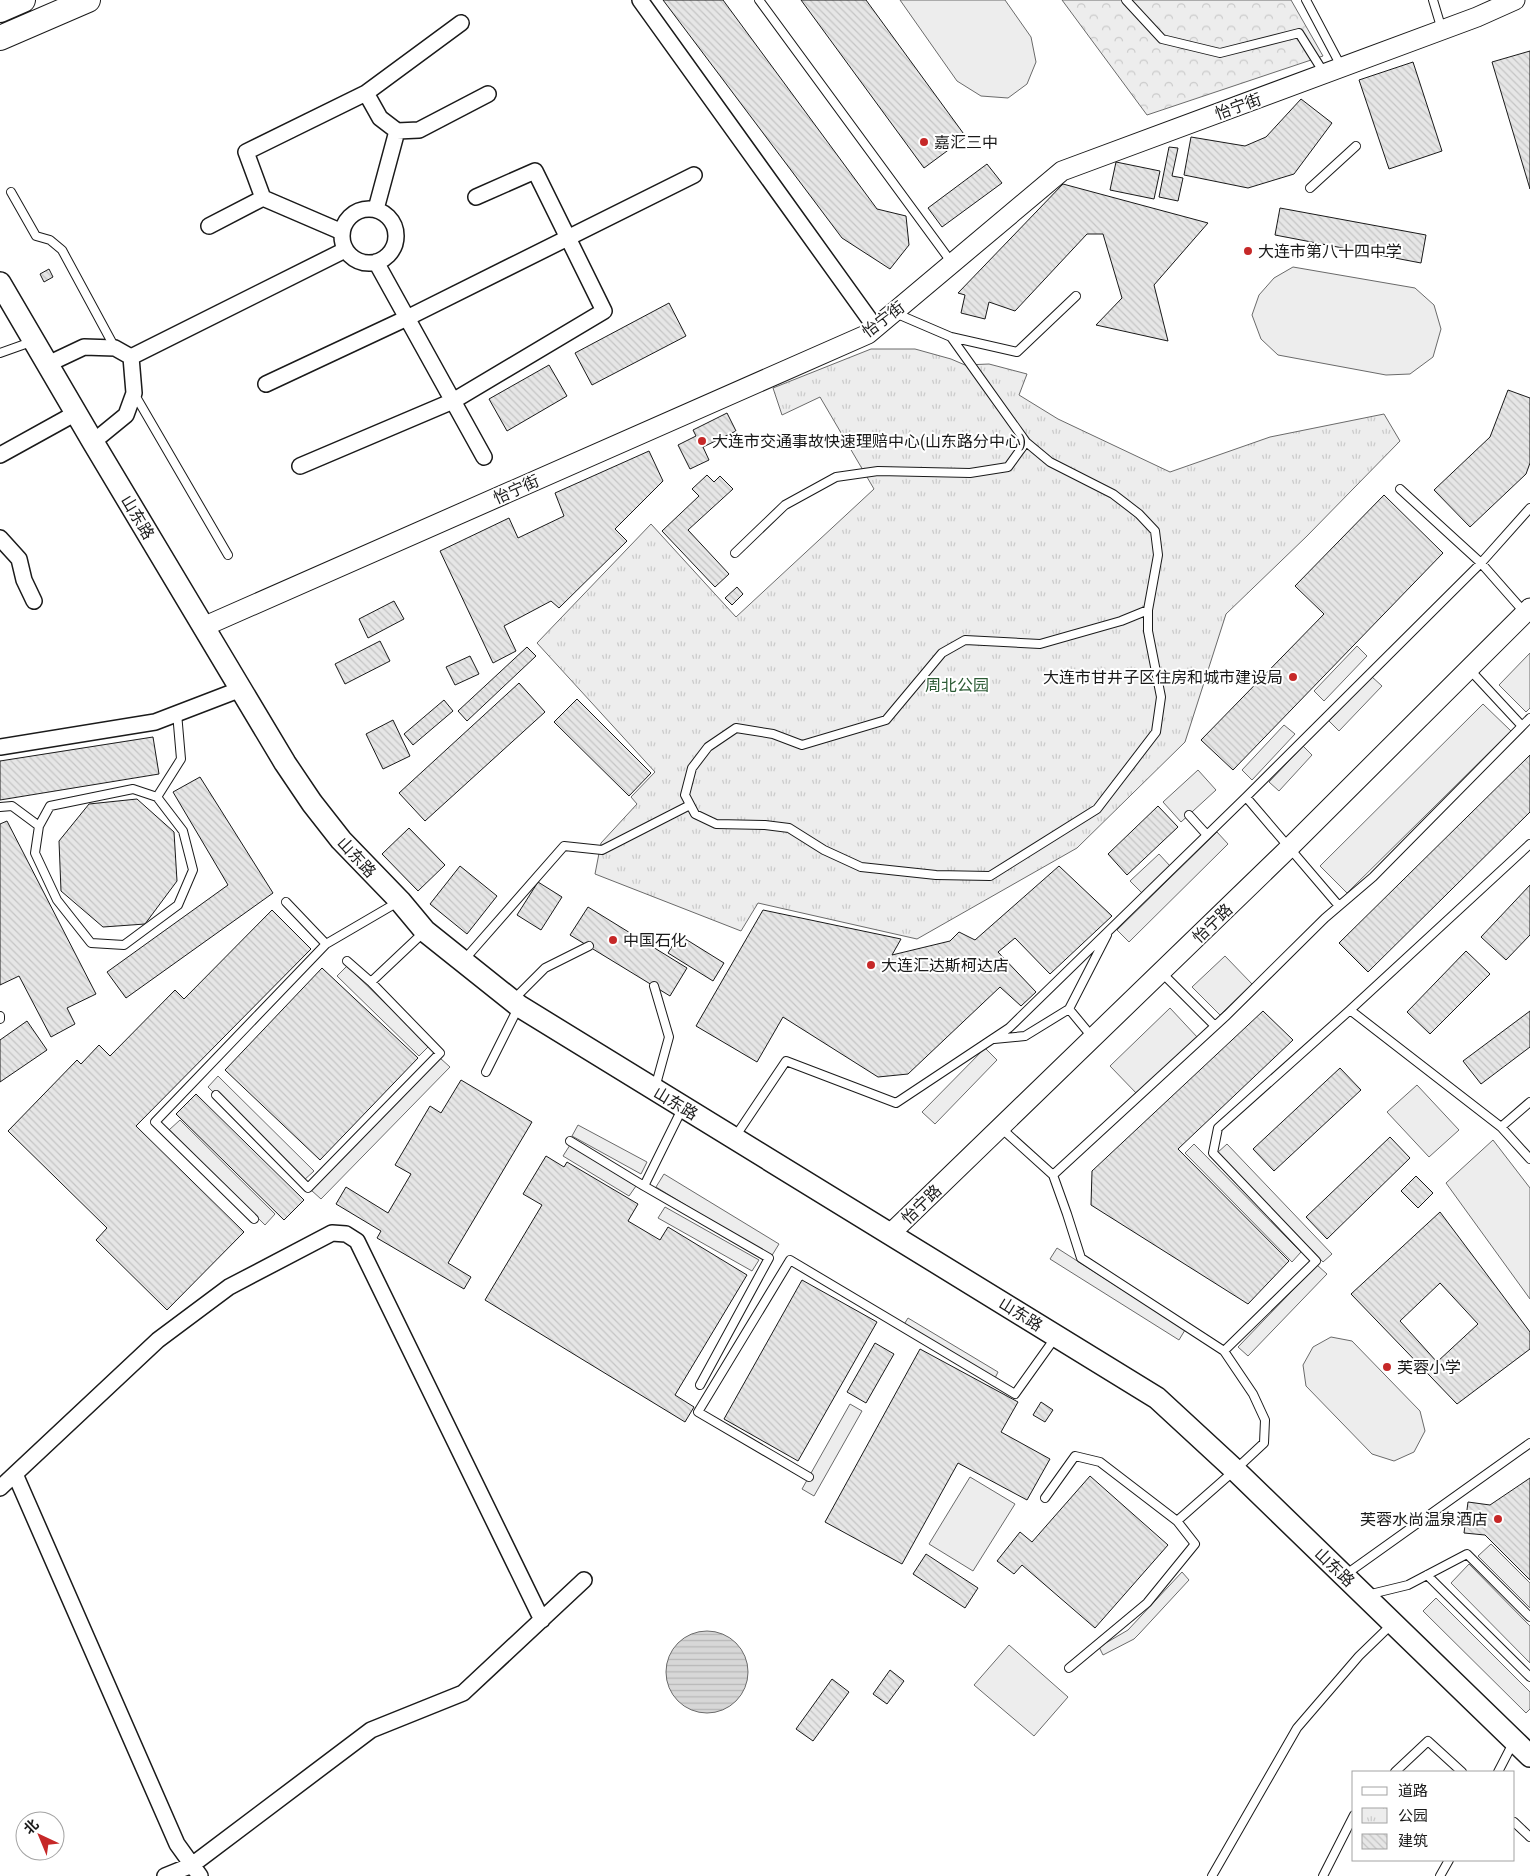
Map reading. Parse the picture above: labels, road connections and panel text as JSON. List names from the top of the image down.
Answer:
{
  "streets": {
    "main road": ["山东路"],
    "street": ["怡宁街", "怡宁路"]
  },
  "crossings": [
    ["怡宁街", "山东路"],
    ["山东路", "怡宁路"]
  ],
  "parks": ["周北公园"],
  "places": [
    "嘉汇三中",
    "大连市第八十四中学",
    "大连市交通事故快速理赔中心(山东路分中心)",
    "大连市甘井子区住房和城市建设局",
    "中国石化",
    "大连汇达斯柯达店",
    "芙蓉小学",
    "芙蓉水尚温泉酒店"
  ],
  "legend": ["道路", "公园", "建筑"],
  "north": "top left"
}
